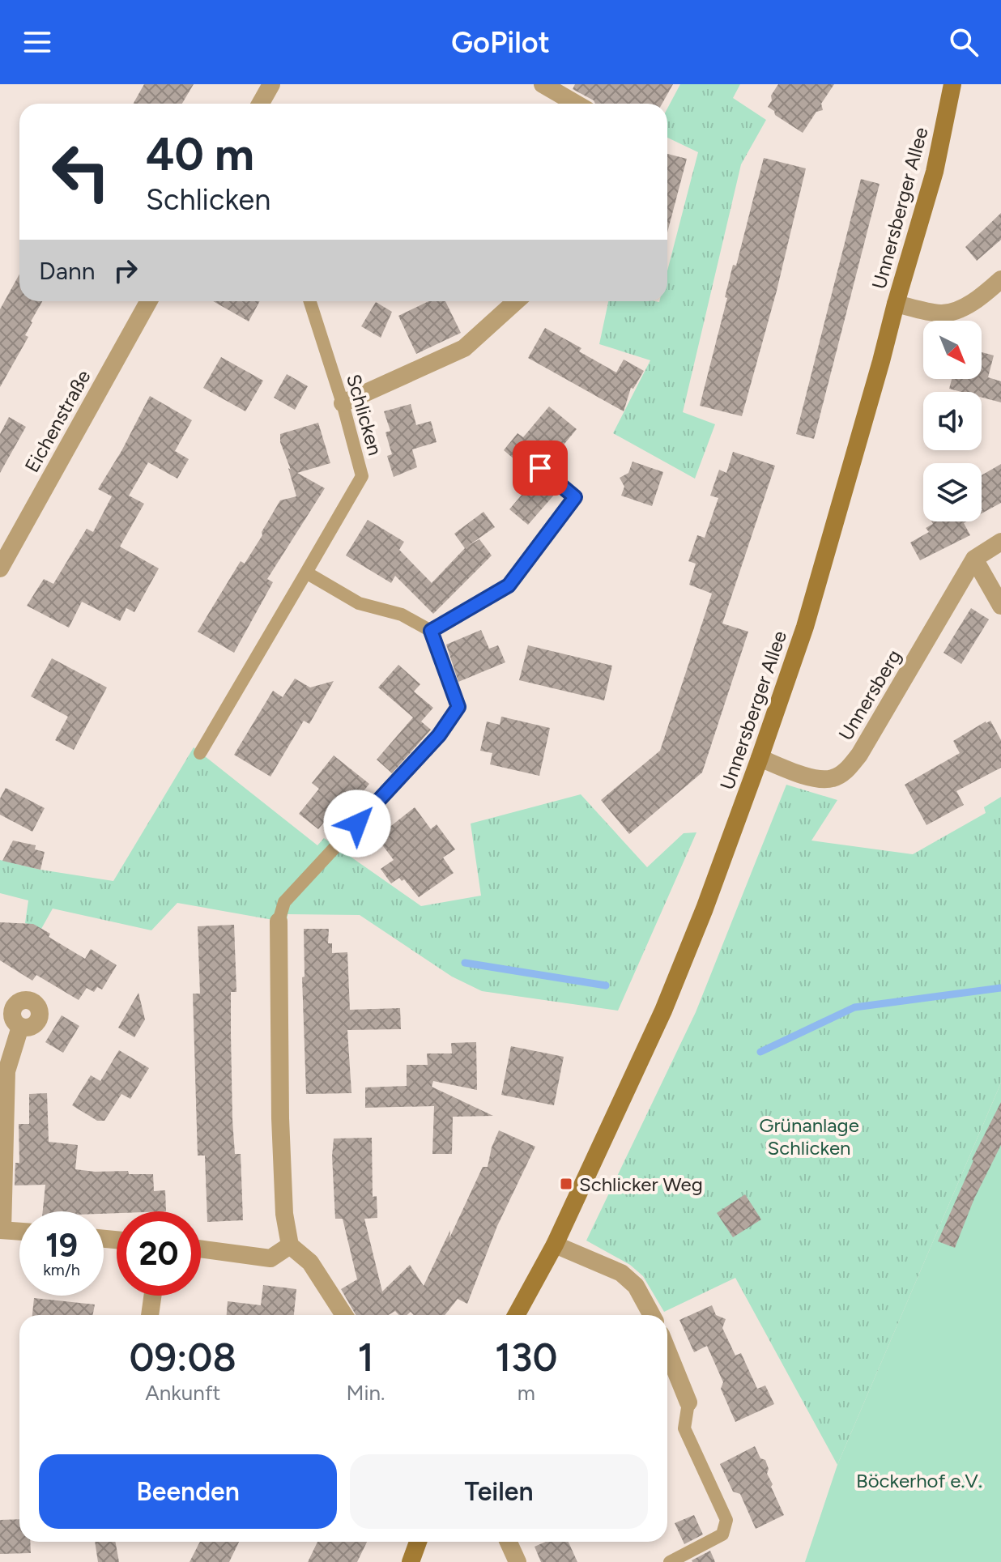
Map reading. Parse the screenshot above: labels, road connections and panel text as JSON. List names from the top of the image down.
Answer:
{
  "streets": {
    "main road": ["Unnersberger Allee"],
    "street": ["Eichenstraße", "Unnersberg"],
    "lane": ["Schlicken"]
  },
  "crossings": [
    ["Unnersberger Allee", "Unnersberg"]
  ],
  "parks": ["Grünanlage Schlicken", "Böckerhof e.V."],
  "places": {
    "transit": ["Schlicker Weg"]
  },
  "north": "bottom right",
  "page": {
    "header": "GoPilot",
    "turn": ["40 m", "Schlicken"],
    "then": "Dann",
    "speed": "19 km/h",
    "limit": "20",
    "eta": [
      "09:08",
      "Ankunft",
      "1",
      "Min.",
      "130",
      "m"
    ],
    "buttons": ["Beenden", "Teilen"]
  }
}
